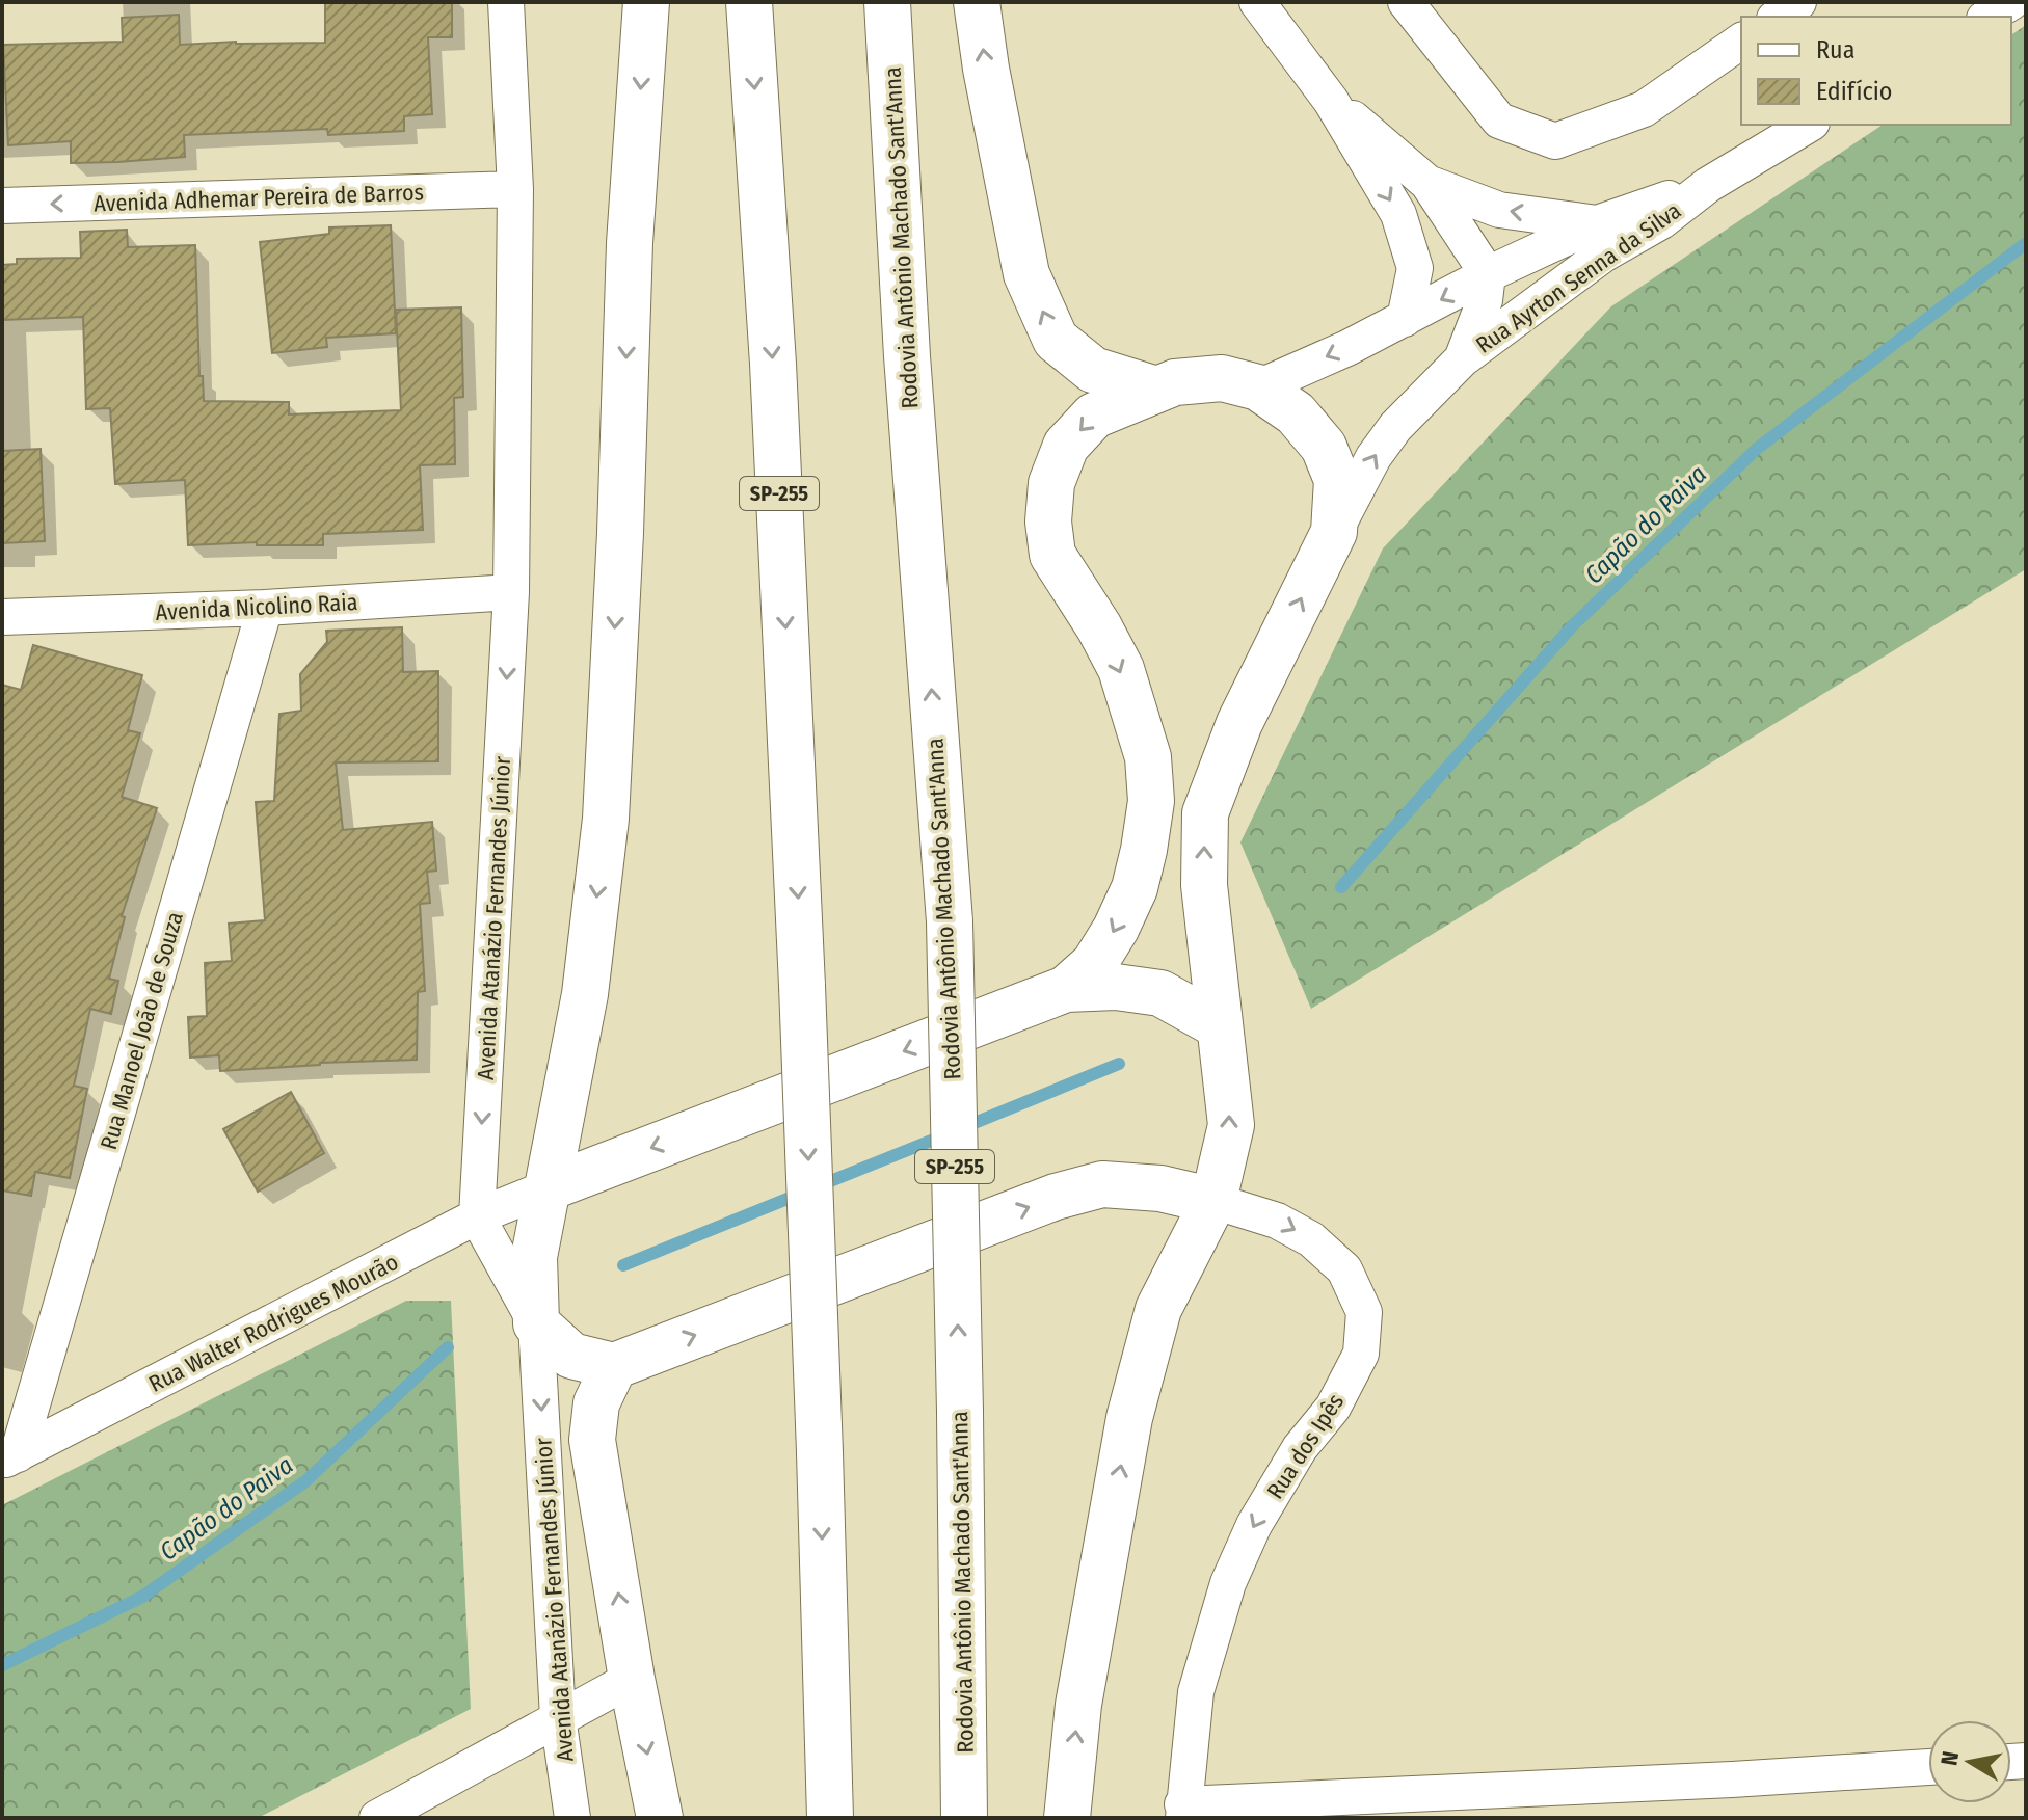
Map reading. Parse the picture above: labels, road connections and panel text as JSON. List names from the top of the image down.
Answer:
{
  "streets": {
    "highway": ["Rodovia Antônio Machado Sant'Anna", "SP-255"],
    "street": [
      "Avenida Adhemar Pereira de Barros",
      "Rua Ayrton Senna da Silva",
      "Avenida Nicolino Raia",
      "Avenida Atanázio Fernandes Júnior",
      "Rua Manoel João de Souza",
      "Rua Walter Rodrigues Mourão",
      "Rua dos Ipês"
    ]
  },
  "crossings": [
    ["Avenida Adhemar Pereira de Barros", "Avenida Atanázio Fernandes Júnior"],
    ["Avenida Nicolino Raia", "Avenida Atanázio Fernandes Júnior"],
    ["Avenida Nicolino Raia", "Rua Manoel João de Souza"],
    ["Avenida Atanázio Fernandes Júnior", "Rua Walter Rodrigues Mourão"],
    ["Rua Manoel João de Souza", "Rua Walter Rodrigues Mourão"]
  ],
  "one_way": ["Avenida Adhemar Pereira de Barros", "Avenida Atanázio Fernandes Júnior", "Rua dos Ipês"],
  "water": ["Capão do Paiva"],
  "legend": ["Rua", "Edifício"],
  "north": "left"
}
